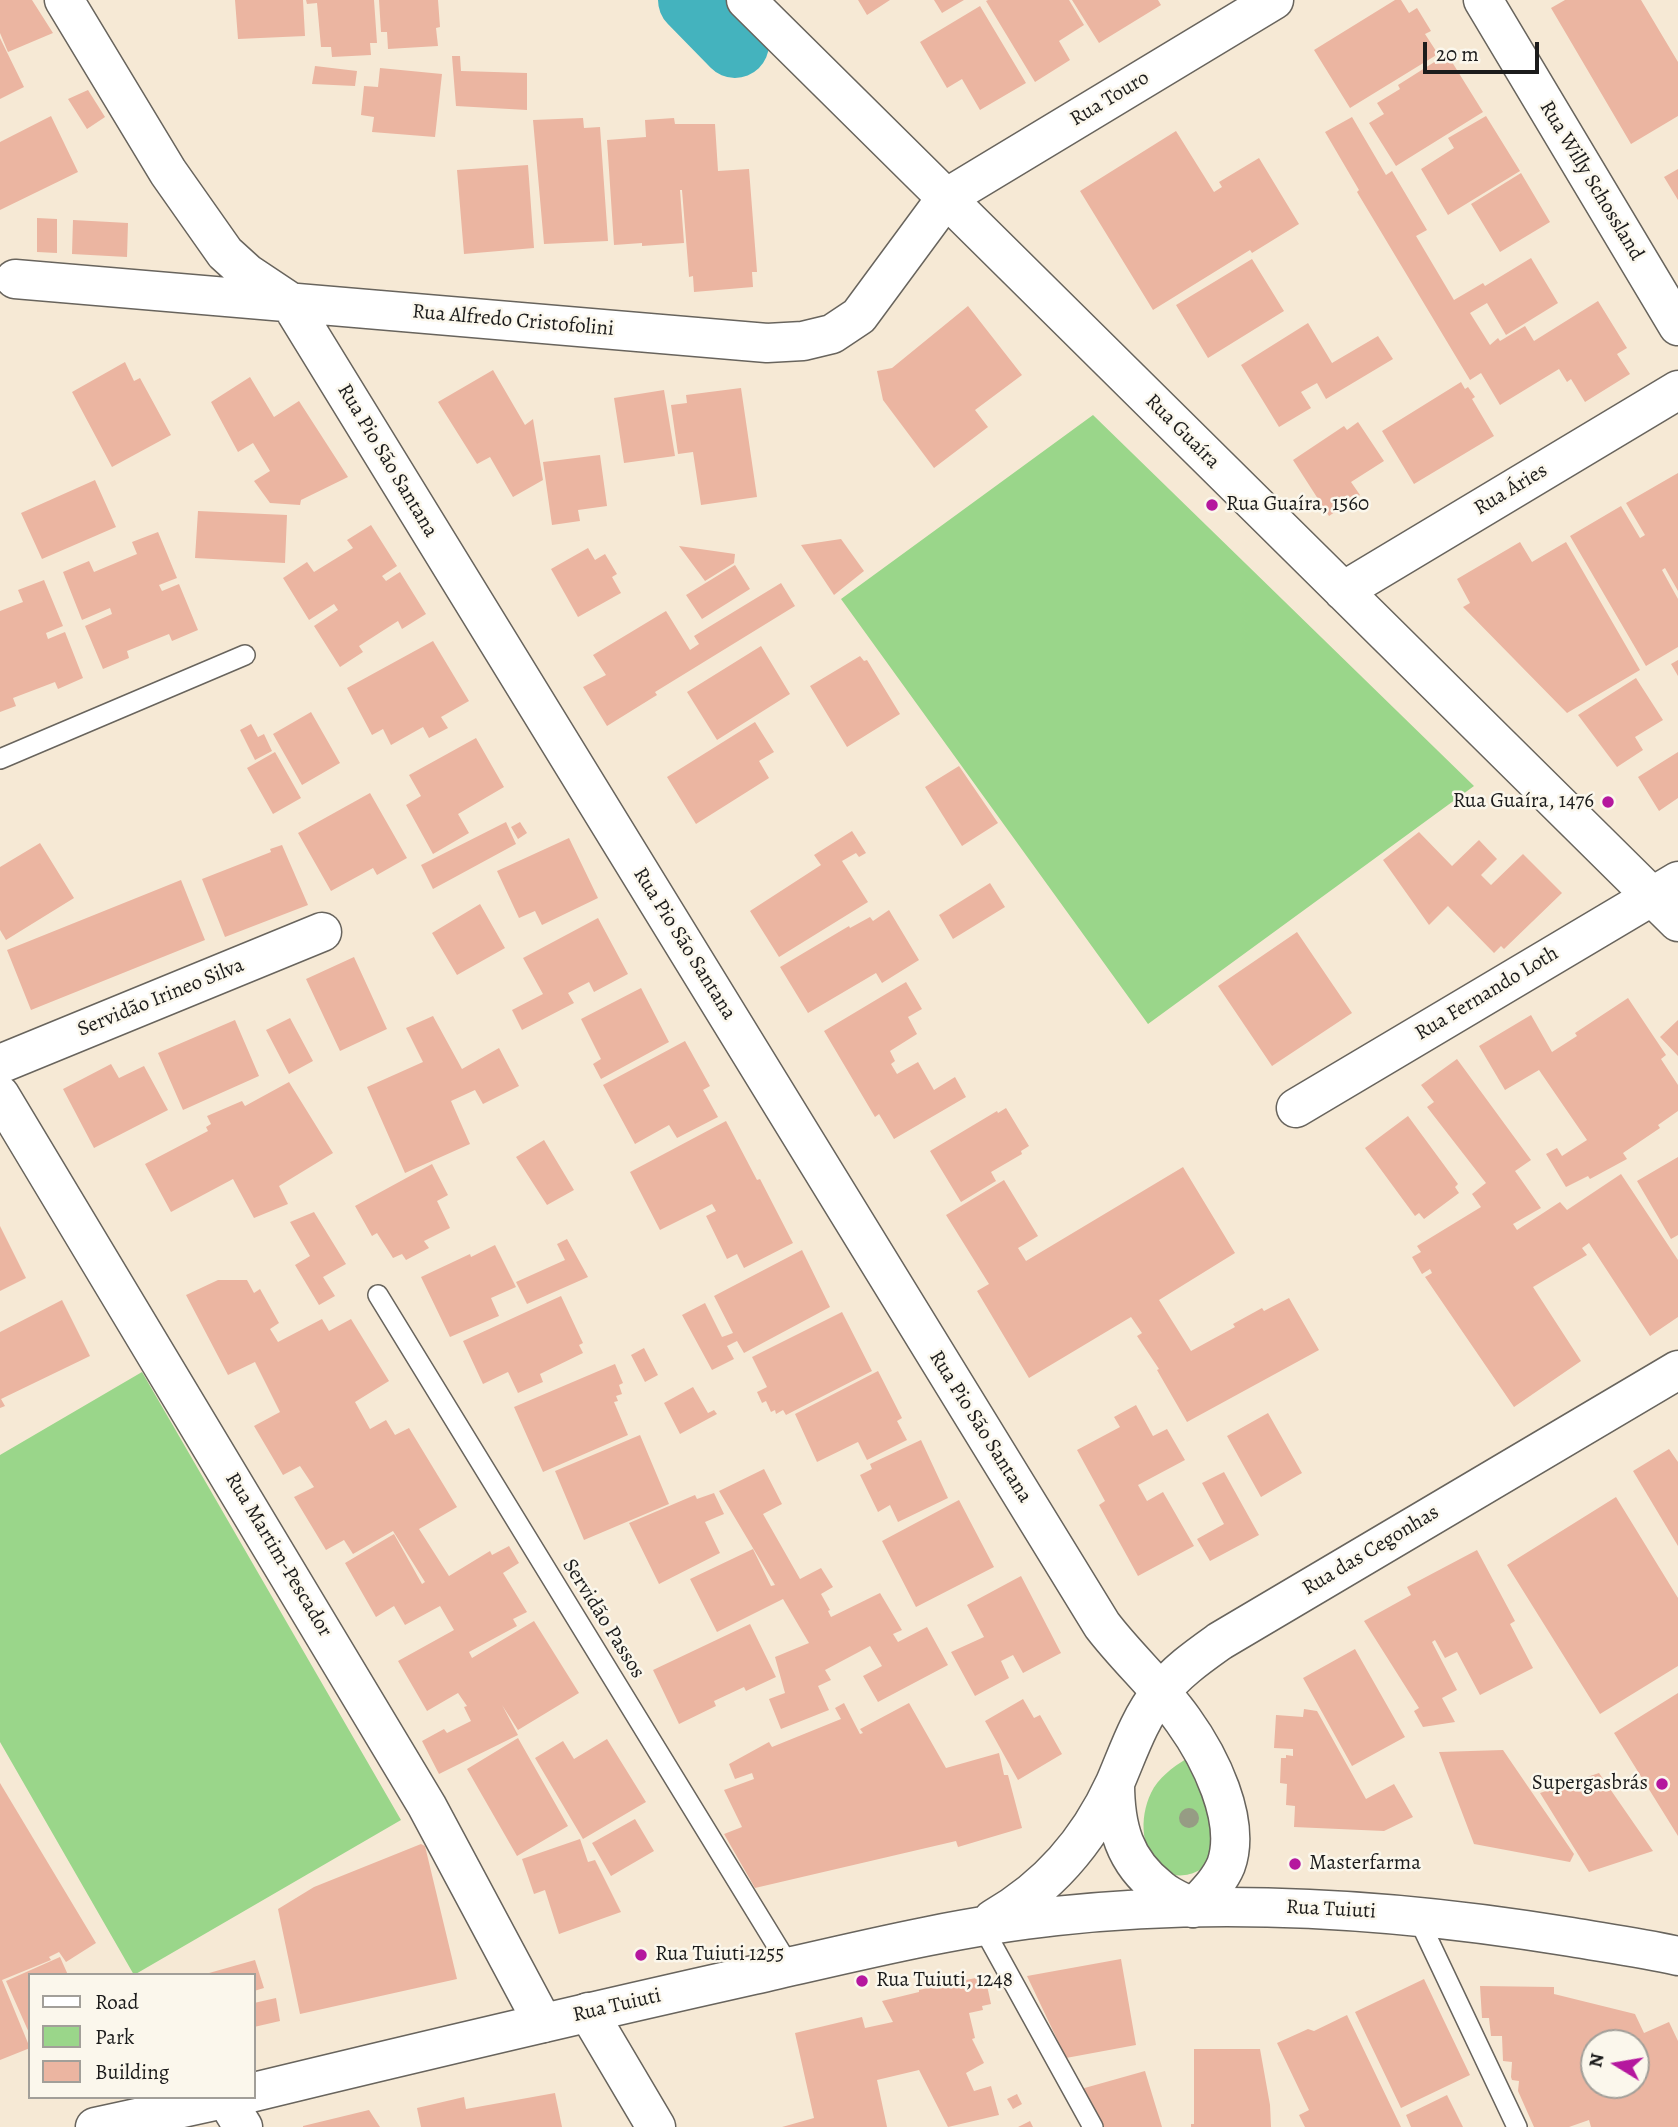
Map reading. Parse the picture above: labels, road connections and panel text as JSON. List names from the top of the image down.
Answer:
{
  "streets": {
    "street": [
      "Rua Touro",
      "Rua Willy Schossland",
      "Rua Alfredo Cristofolini",
      "Rua Guaíra",
      "Rua Pio São Santana",
      "Rua Áries",
      "Rua Fernando Loth",
      "Servidão Irineo Silva",
      "Rua das Cegonhas",
      "Rua Martim-Pescador",
      "Rua Tuiuti"
    ],
    "lane": ["Servidão Passos"]
  },
  "crossings": [
    ["Rua Touro", "Rua Alfredo Cristofolini"],
    ["Rua Touro", "Rua Guaíra"],
    ["Rua Alfredo Cristofolini", "Rua Guaíra"],
    ["Rua Alfredo Cristofolini", "Rua Pio São Santana"],
    ["Rua Guaíra", "Rua Áries"],
    ["Rua Guaíra", "Rua Fernando Loth"],
    ["Rua Pio São Santana", "Rua das Cegonhas"],
    ["Rua Pio São Santana", "Rua Tuiuti"],
    ["Rua das Cegonhas", "Rua Tuiuti"],
    ["Rua Martim-Pescador", "Rua Tuiuti"],
    ["Servidão Passos", "Rua Tuiuti"]
  ],
  "places": [
    "Rua Guaíra, 1560",
    "Rua Guaíra, 1476",
    "Supergasbrás",
    "Masterfarma",
    "Rua Tuiuti 1255",
    "Rua Tuiuti, 1248"
  ],
  "legend": ["Road", "Park", "Building"],
  "scale_bar": "20 m",
  "north": "left"
}
